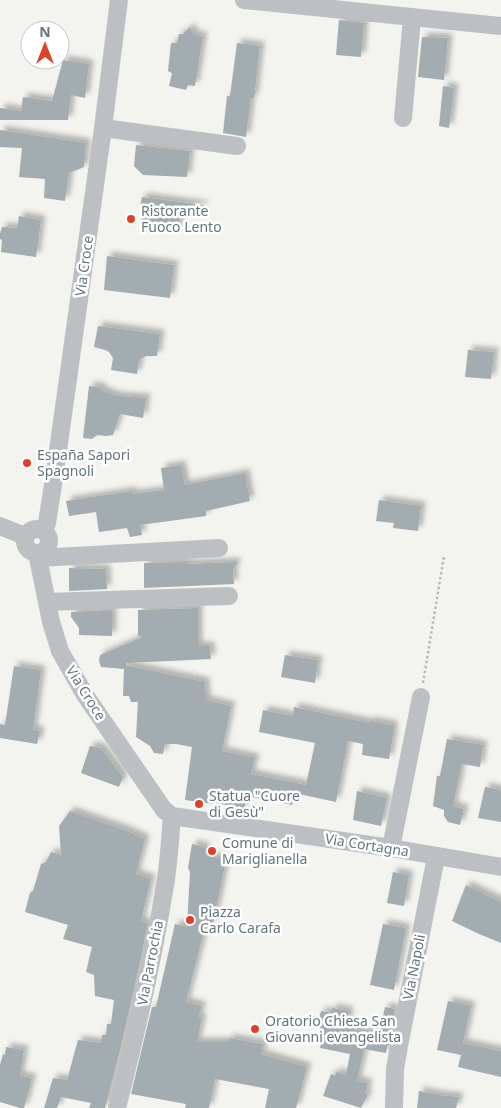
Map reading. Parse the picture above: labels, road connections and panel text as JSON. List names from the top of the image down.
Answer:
{
  "streets": {
    "street": [
      "Via Croce",
      "Via Cortagna",
      "Via Parrochia",
      "Via Napoli"
    ]
  },
  "crossings": [
    ["Via Croce", "Via Cortagna"],
    ["Via Croce", "Via Parrochia"],
    ["Via Cortagna", "Via Parrochia"],
    ["Via Cortagna", "Via Napoli"]
  ],
  "places": [
    "Ristorante Fuoco Lento",
    "España Sapori Spagnoli",
    "Statua \"Cuore di Gesù\"",
    "Comune di Mariglianella",
    "Piazza Carlo Carafa",
    "Oratorio Chiesa San Giovanni evangelista"
  ],
  "north": "top"
}
